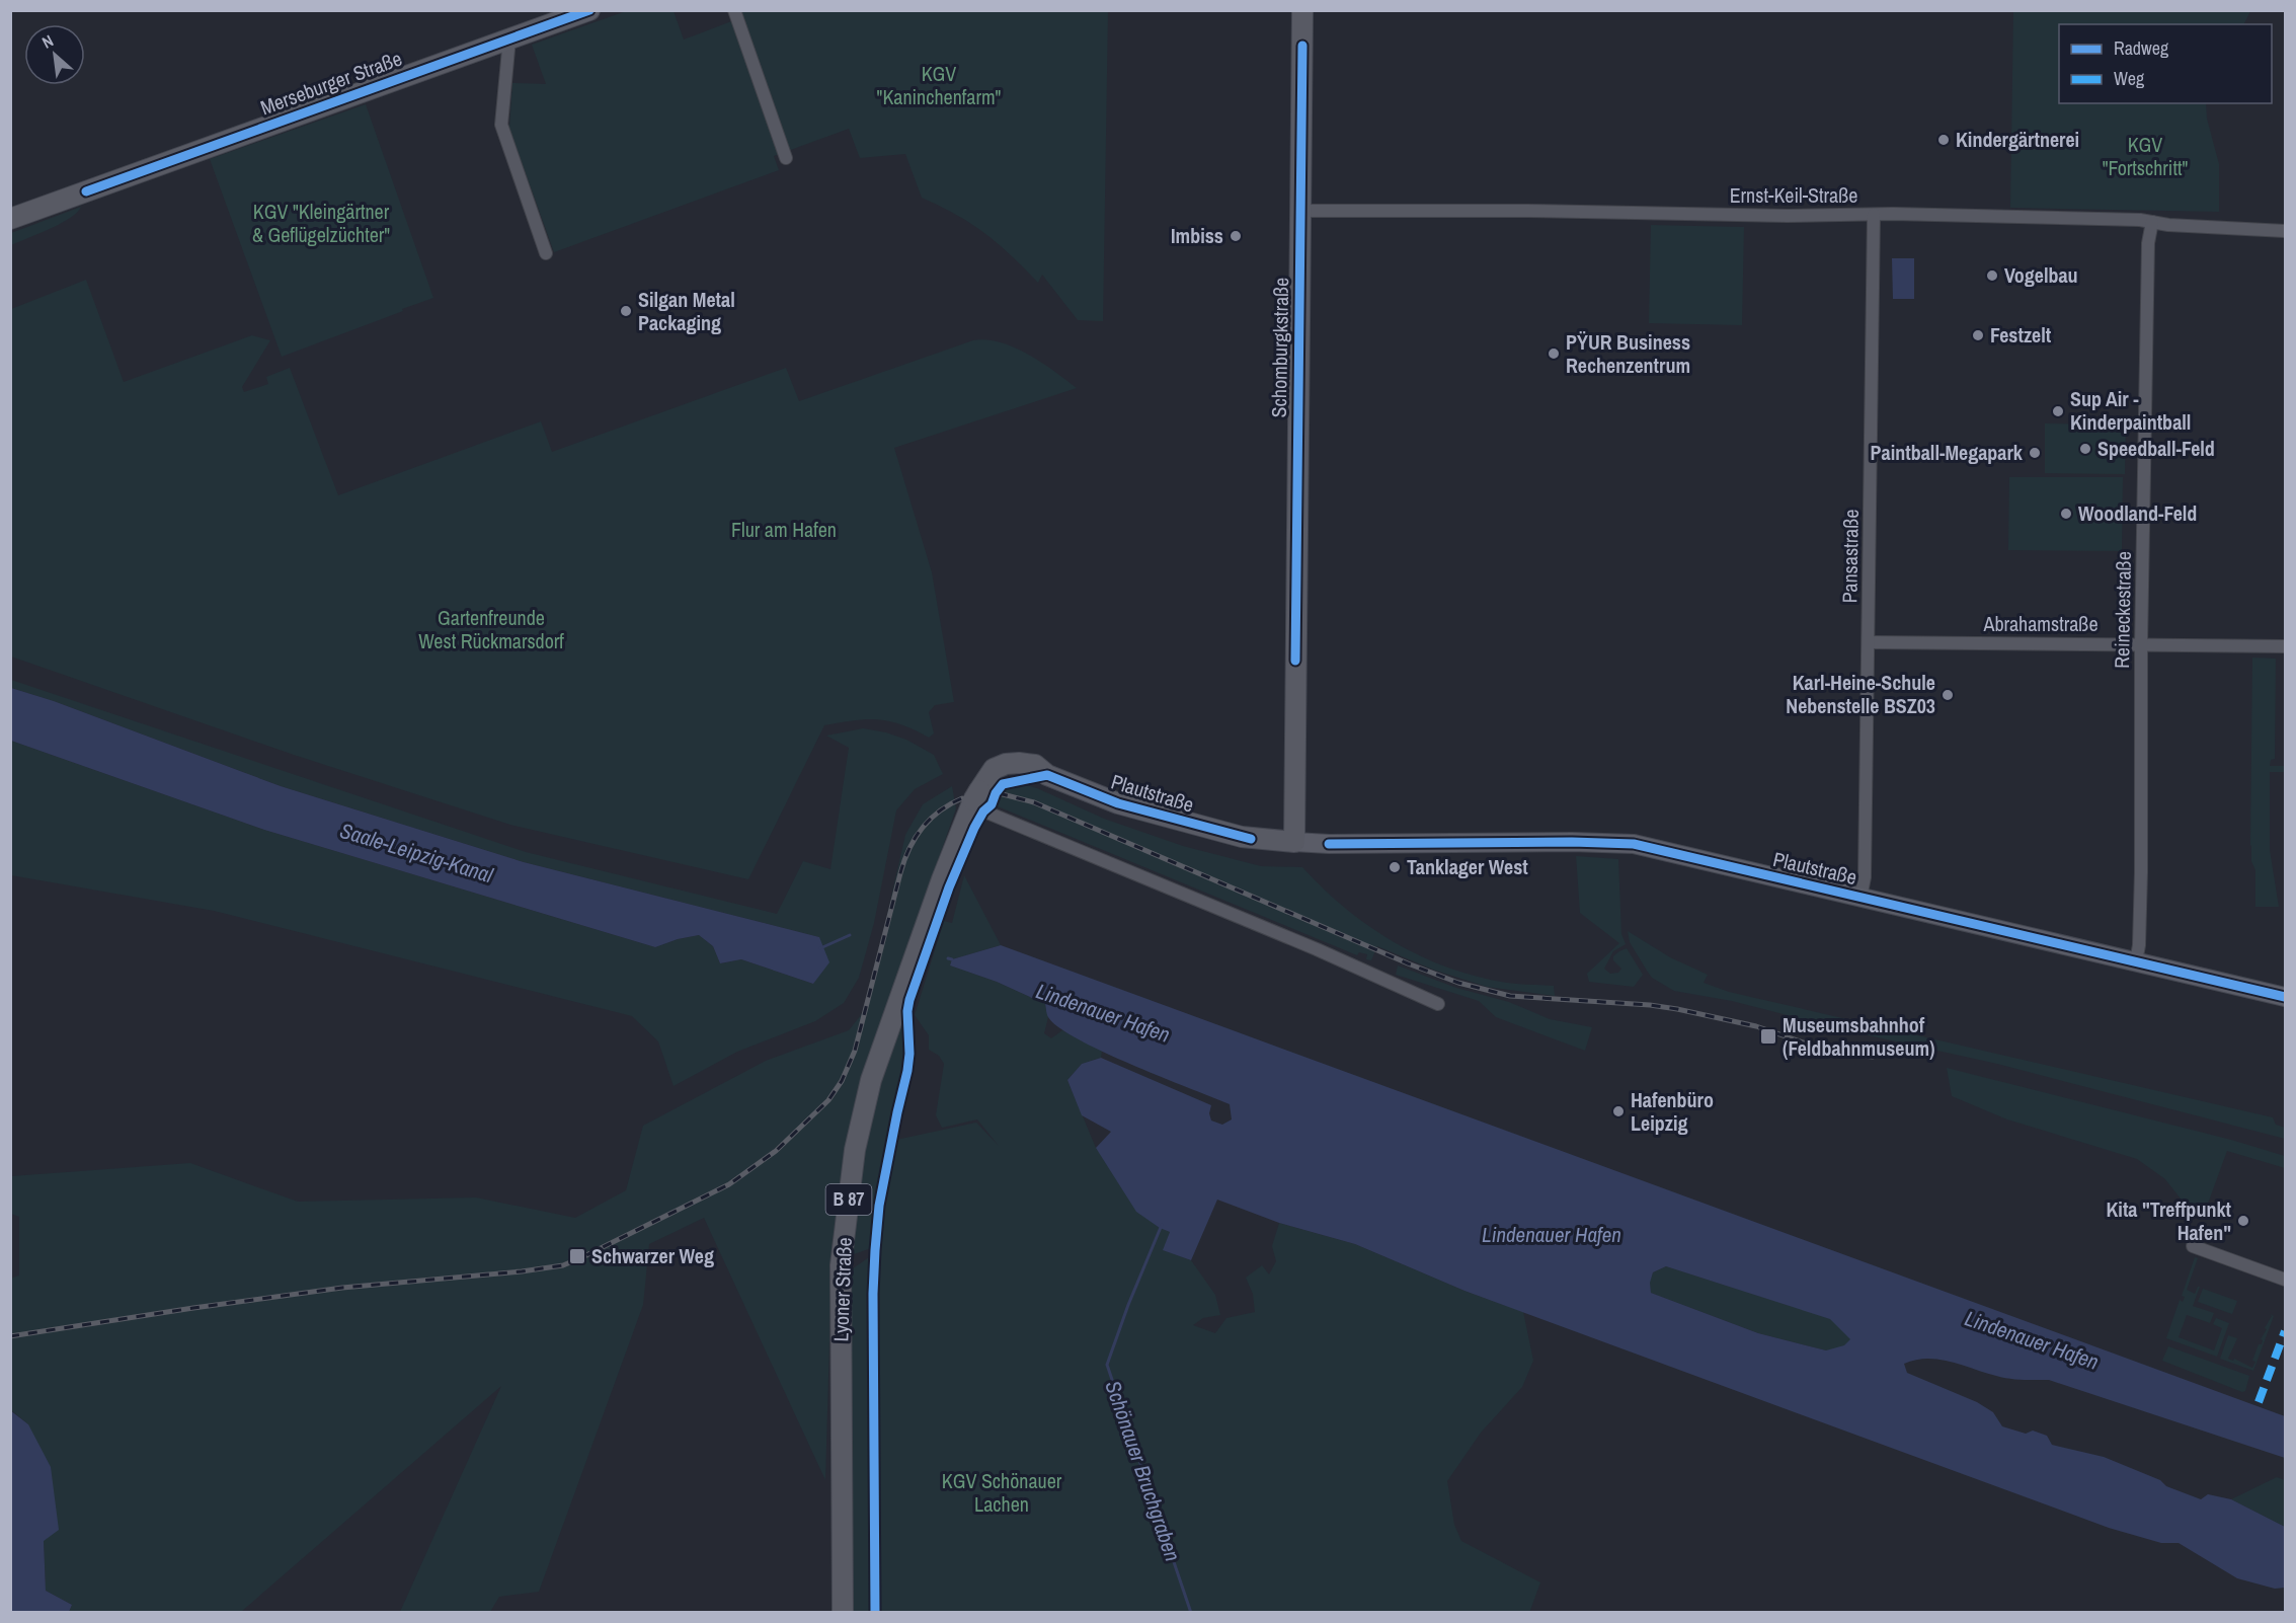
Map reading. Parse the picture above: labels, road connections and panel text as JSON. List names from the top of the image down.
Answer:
{
  "streets": {
    "main road": [
      "Merseburger Straße",
      "Schomburgkstraße",
      "Plautstraße",
      "B 87",
      "Lyoner Straße"
    ],
    "street": [
      "Ernst-Keil-Straße",
      "Pansastraße",
      "Reineckestraße",
      "Abrahamstraße"
    ]
  },
  "crossings": [
    ["Ernst-Keil-Straße", "Schomburgkstraße"],
    ["Ernst-Keil-Straße", "Pansastraße"],
    ["Ernst-Keil-Straße", "Reineckestraße"],
    ["Schomburgkstraße", "Plautstraße"],
    ["Pansastraße", "Abrahamstraße"],
    ["Pansastraße", "Plautstraße"],
    ["Reineckestraße", "Abrahamstraße"],
    ["Reineckestraße", "Plautstraße"],
    ["Plautstraße", "Lyoner Straße"]
  ],
  "water": ["Saale-Leipzig-Kanal", "Lindenauer Hafen", "Schönauer Bruchgraben"],
  "parks": [
    "KGV \"Kaninchenfarm\"",
    "KGV \"Fortschritt\"",
    "KGV \"Kleingärtner & Geflügelzüchter\"",
    "Flur am Hafen",
    "Gartenfreunde West Rückmarsdorf",
    "KGV Schönauer Lachen"
  ],
  "places": {
    "other": [
      "Kindergärtnerei",
      "Imbiss",
      "Vogelbau",
      "Silgan Metal Packaging",
      "Festzelt",
      "PŸUR Business Rechenzentrum",
      "Sup Air - Kinderpaintball",
      "Speedball-Feld",
      "Paintball-Megapark",
      "Woodland-Feld",
      "Karl-Heine-Schule Nebenstelle BSZ03",
      "Tanklager West",
      "Hafenbüro Leipzig",
      "Kita \"Treffpunkt Hafen\""
    ],
    "transit": ["Museumsbahnhof (Feldbahnmuseum)", "Schwarzer Weg"]
  },
  "legend": ["Radweg", "Weg"],
  "north": "top left"
}
